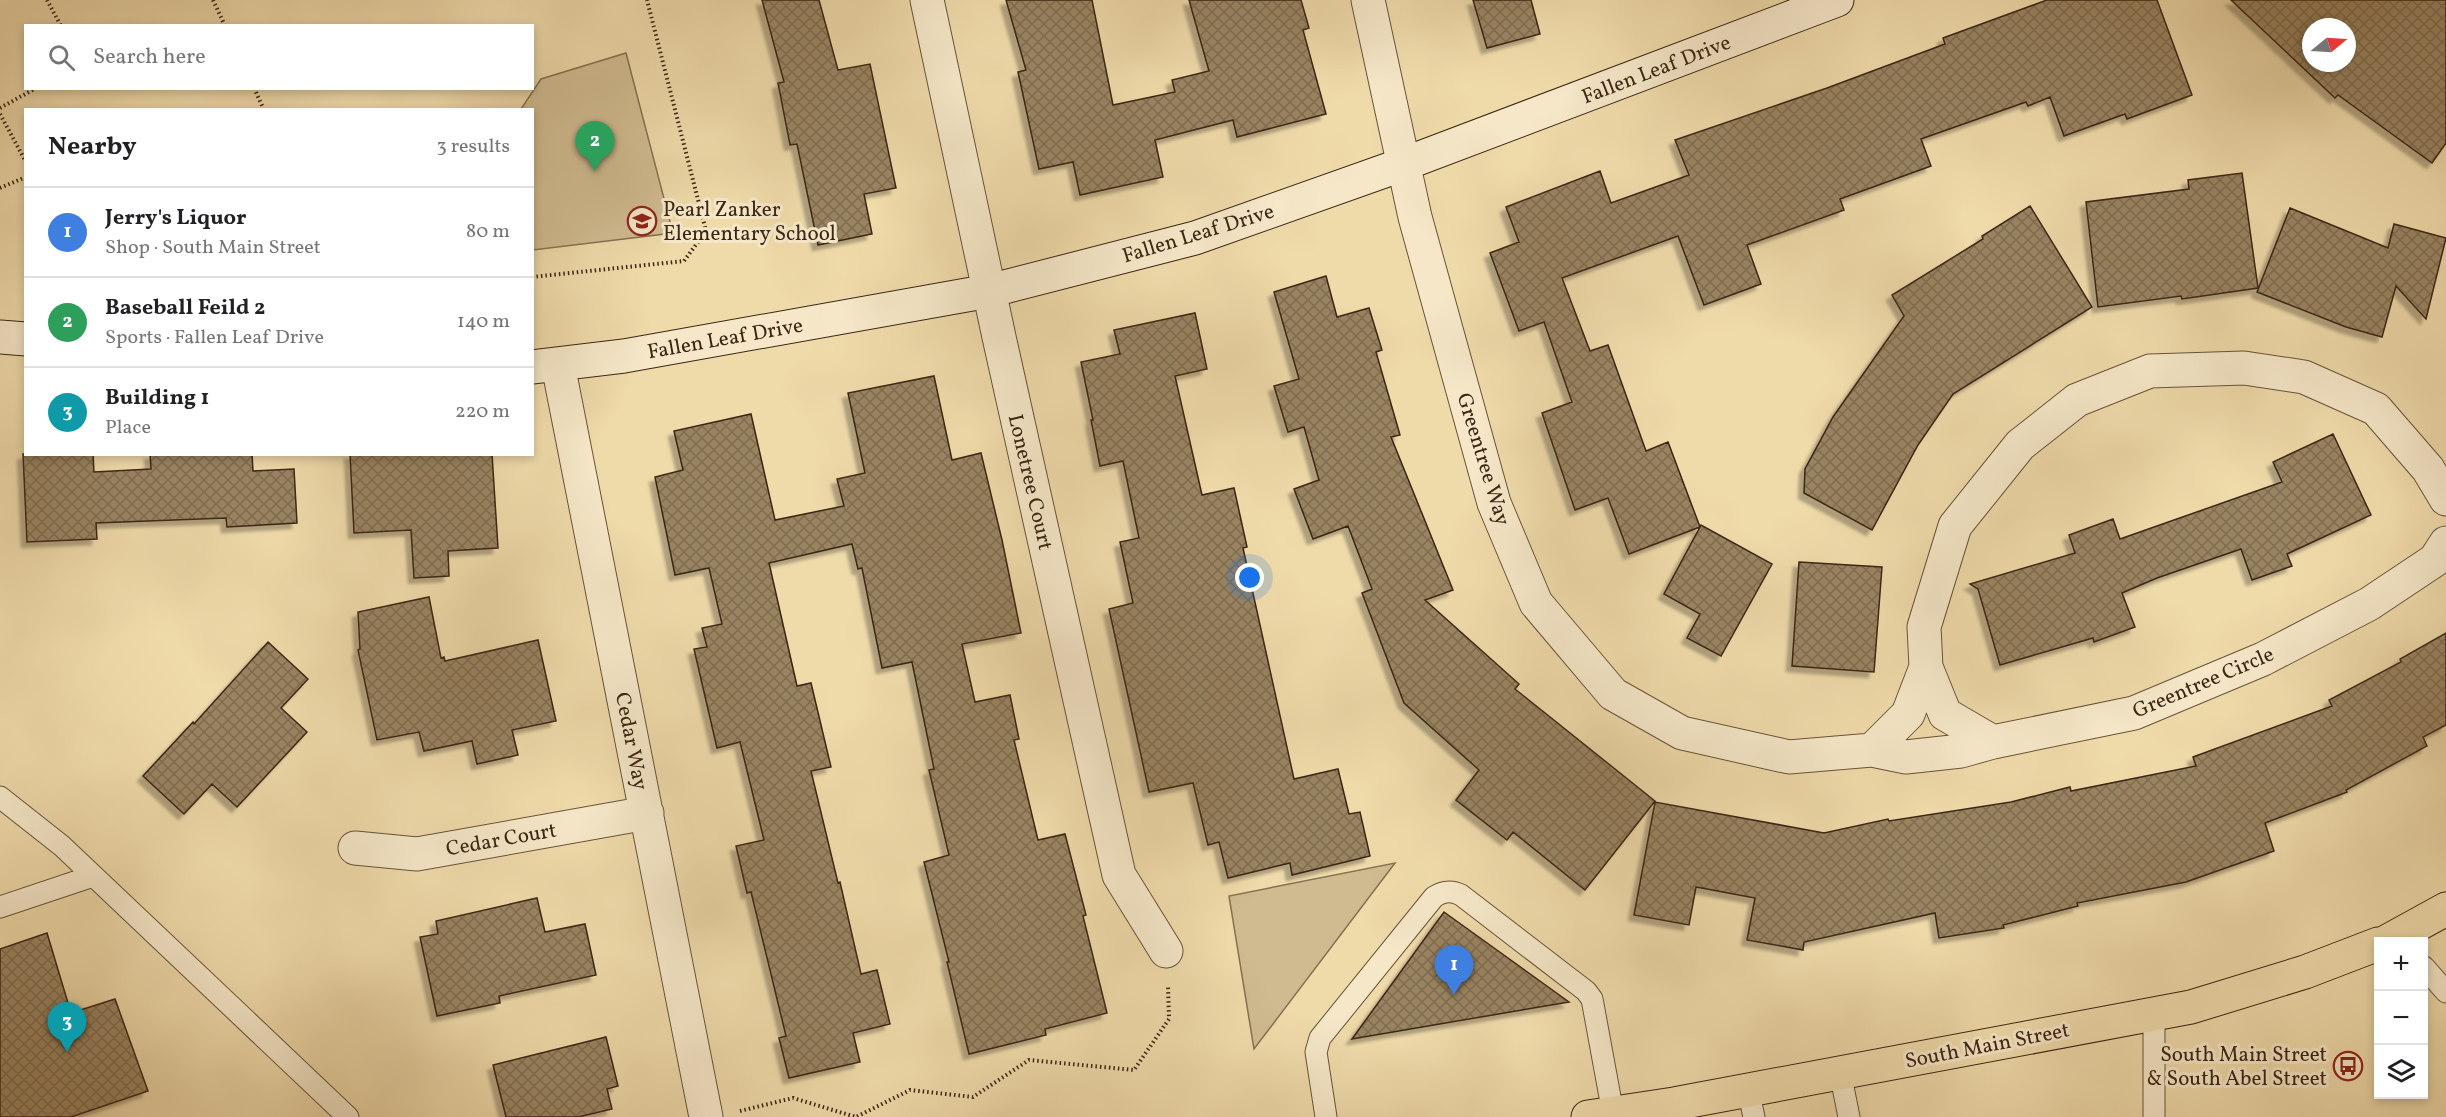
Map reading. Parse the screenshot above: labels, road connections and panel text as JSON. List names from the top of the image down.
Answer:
{
  "streets": {
    "main road": ["South Main Street"],
    "street": [
      "Fallen Leaf Drive",
      "Greentree Way",
      "Lonetree Court",
      "Greentree Circle",
      "Cedar Way",
      "Cedar Court"
    ]
  },
  "crossings": [
    ["Fallen Leaf Drive", "Greentree Way"],
    ["Fallen Leaf Drive", "Lonetree Court"],
    ["Fallen Leaf Drive", "Cedar Way"],
    ["Greentree Way", "Greentree Circle"],
    ["Cedar Way", "Cedar Court"]
  ],
  "places": {
    "school or university": ["Pearl Zanker Elementary School"],
    "bus stop": ["South Main Street & South Abel Street"]
  },
  "north": "right",
  "page": {
    "search": "Search here",
    "heading": ["Nearby", "3 results"],
    "pins": ["2", "1", "3"],
    "list": [
      {
        "mark": "1",
        "name": "Jerry's Liquor",
        "note": "Shop · South Main Street",
        "value": "80 m"
      },
      {
        "mark": "2",
        "name": "Baseball Feild 2",
        "note": "Sports · Fallen Leaf Drive",
        "value": "140 m"
      },
      {
        "mark": "3",
        "name": "Building 1",
        "note": "Place",
        "value": "220 m"
      }
    ],
    "map_buttons": ["+", "−"]
  }
}
